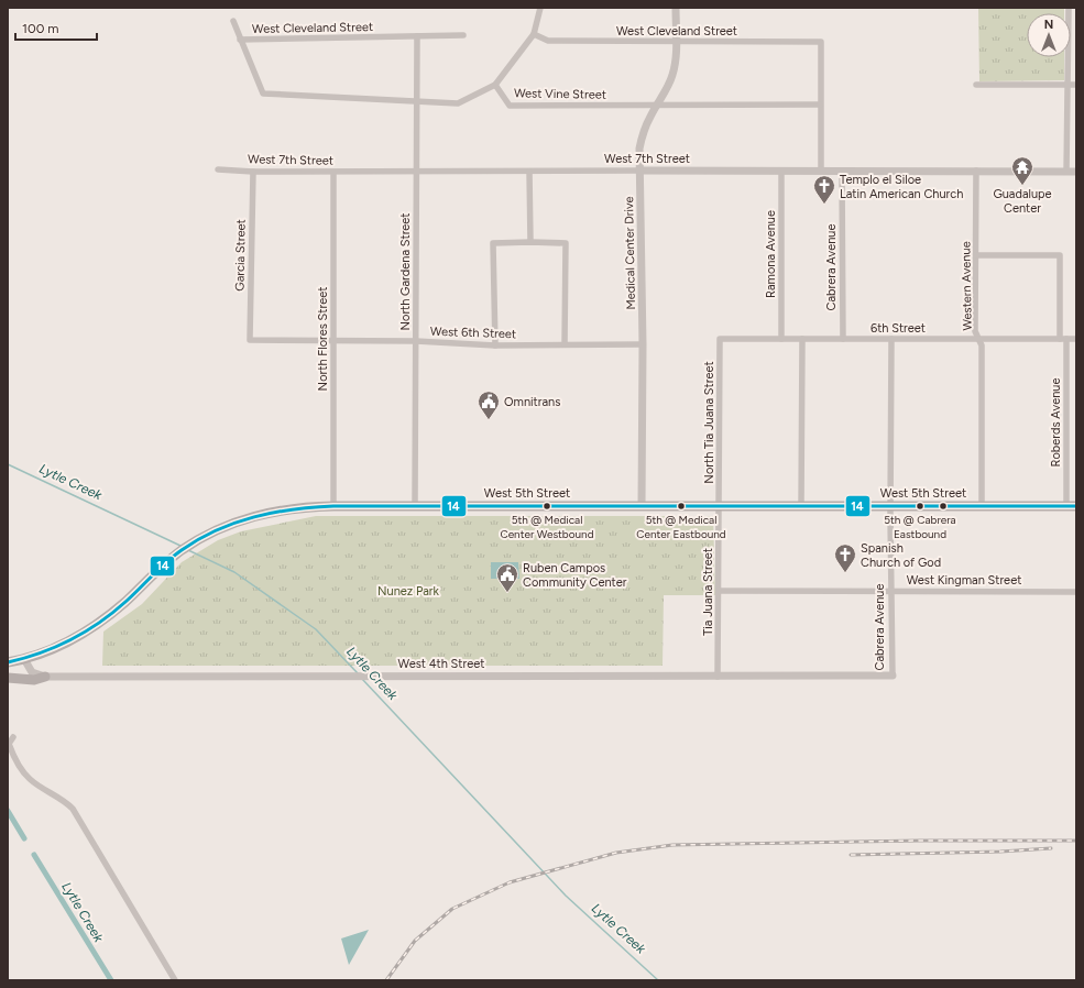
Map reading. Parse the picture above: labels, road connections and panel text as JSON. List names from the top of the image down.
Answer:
{
  "streets": {
    "main road": ["West 5th Street"],
    "street": [
      "West Cleveland Street",
      "West Vine Street",
      "West 7th Street",
      "Medical Center Drive",
      "Ramona Avenue",
      "Garcia Street",
      "Cabrera Avenue",
      "North Gardena Street",
      "Western Avenue",
      "6th Street",
      "West 6th Street",
      "North Flores Street",
      "North Tia Juana Street",
      "Roberds Avenue",
      "West Kingman Street",
      "Tia Juana Street",
      "West 4th Street"
    ]
  },
  "crossings": [
    ["West Cleveland Street", "West Vine Street"],
    ["West Cleveland Street", "Medical Center Drive"],
    ["West Cleveland Street", "North Gardena Street"],
    ["West Vine Street", "Medical Center Drive"],
    ["West 7th Street", "Medical Center Drive"],
    ["West 7th Street", "Ramona Avenue"],
    ["West 7th Street", "Garcia Street"],
    ["West 7th Street", "Cabrera Avenue"],
    ["West 7th Street", "North Gardena Street"],
    ["West 7th Street", "Western Avenue"],
    ["West 7th Street", "North Flores Street"],
    ["Medical Center Drive", "West 6th Street"],
    ["Medical Center Drive", "West 5th Street"],
    ["Ramona Avenue", "6th Street"],
    ["Garcia Street", "West 6th Street"],
    ["Cabrera Avenue", "6th Street"],
    ["Cabrera Avenue", "West 5th Street"],
    ["Cabrera Avenue", "West Kingman Street"],
    ["Cabrera Avenue", "West 4th Street"],
    ["North Gardena Street", "West 6th Street"],
    ["North Gardena Street", "West 5th Street"],
    ["Western Avenue", "6th Street"],
    ["Western Avenue", "West 5th Street"],
    ["6th Street", "North Tia Juana Street"],
    ["6th Street", "Roberds Avenue"],
    ["West 6th Street", "North Flores Street"],
    ["North Flores Street", "West 5th Street"],
    ["North Tia Juana Street", "West 5th Street"],
    ["North Tia Juana Street", "Tia Juana Street"],
    ["Roberds Avenue", "West 5th Street"],
    ["West 5th Street", "Tia Juana Street"],
    ["West Kingman Street", "Tia Juana Street"],
    ["Tia Juana Street", "West 4th Street"]
  ],
  "water": ["Lytle Creek"],
  "parks": ["Nunez Park"],
  "places": {
    "temple": ["Guadalupe Center"],
    "church": ["Templo el Siloe Latin American Church", "Spanish Church of God"],
    "public building": ["Omnitrans", "Ruben Campos Community Center"],
    "other": ["5th @ Medical Center Westbound", "5th @ Medical Center Eastbound", "5th @ Cabrera Eastbound"]
  },
  "lines": ["transit line 14"],
  "scale_bar": "100 m",
  "north": "top"
}
